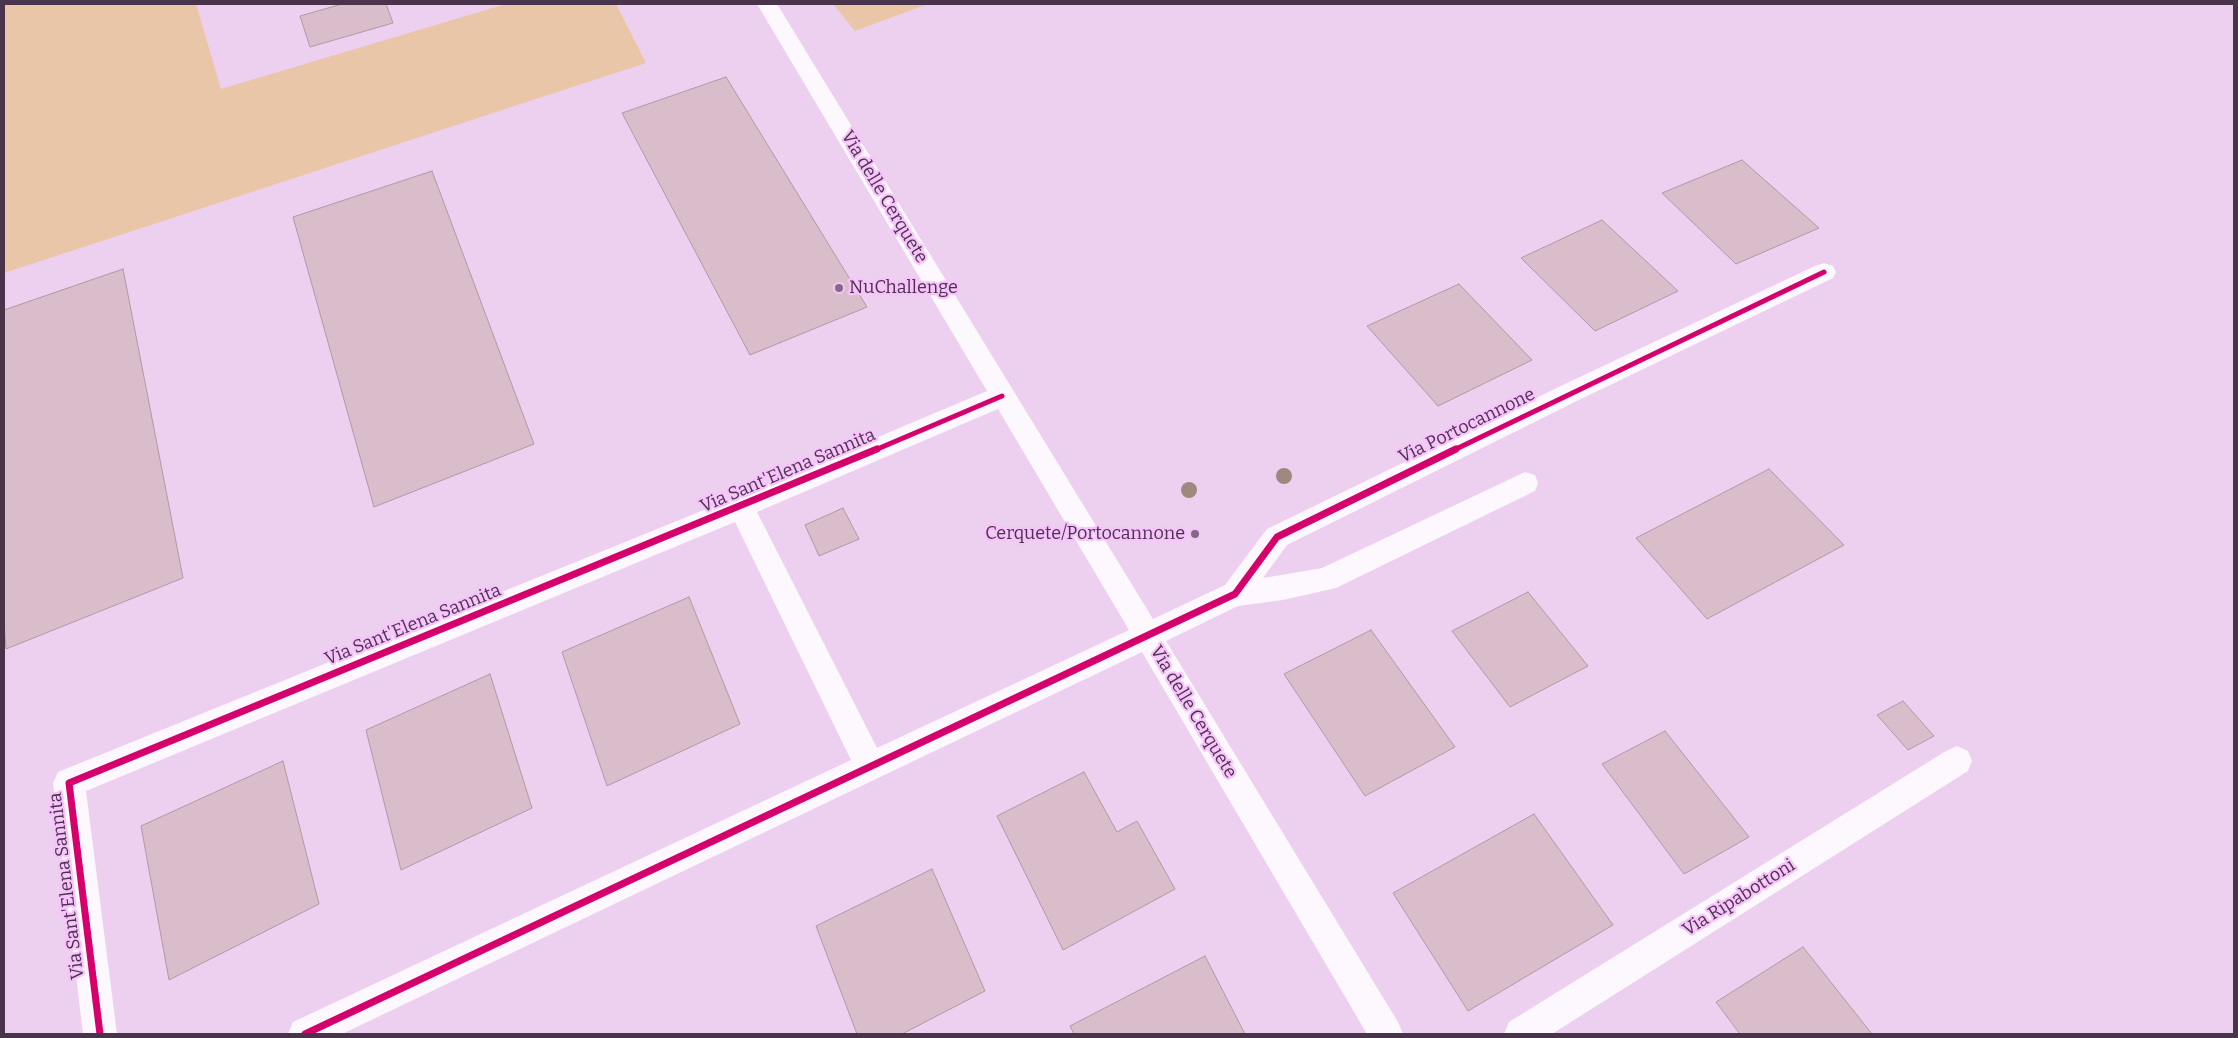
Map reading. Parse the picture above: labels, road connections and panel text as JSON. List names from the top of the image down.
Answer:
{
  "streets": {
    "street": [
      "Via delle Cerquete",
      "Via Portocannone",
      "Via Sant'Elena Sannita",
      "Via Ripabottoni"
    ]
  },
  "crossings": [
    ["Via delle Cerquete", "Via Portocannone"],
    ["Via delle Cerquete", "Via Sant'Elena Sannita"]
  ],
  "places": ["NuChallenge", "Cerquete/Portocannone"]
}
